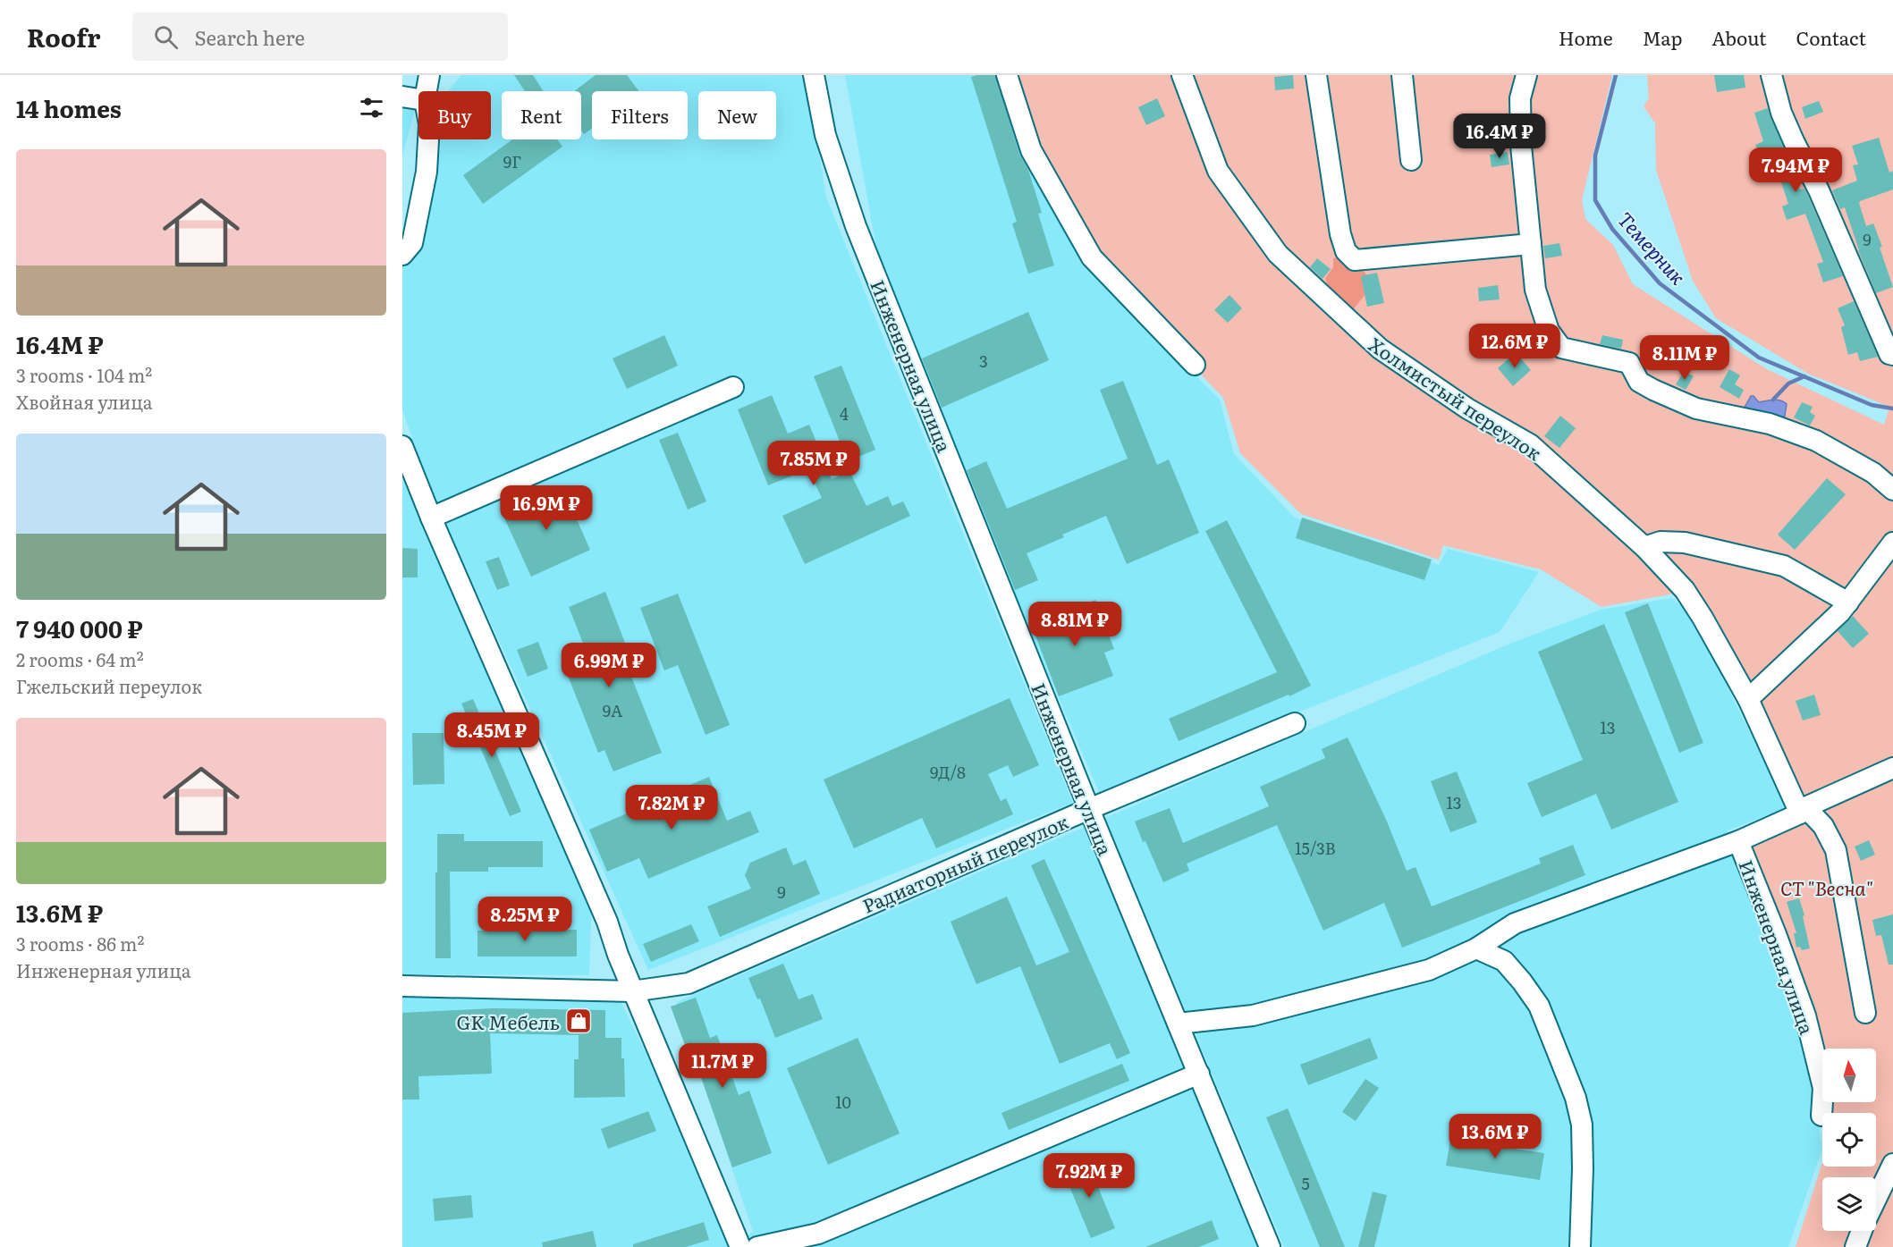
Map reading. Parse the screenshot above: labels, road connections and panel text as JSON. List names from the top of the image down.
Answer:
{
  "streets": {
    "street": ["Инженерная улица", "Холмистый переулок", "Радиаторный переулок"]
  },
  "crossings": [
    ["Инженерная улица", "Радиаторный переулок"]
  ],
  "water": ["Темерник"],
  "parks": ["СТ \"Весна\""],
  "places": {
    "shop": ["GK Мебель"]
  },
  "house_numbers": [
    "9Г",
    "9",
    "3",
    "4",
    "9А",
    "13",
    "9Д/8",
    "13",
    "15/3В",
    "9",
    "10",
    "5"
  ],
  "north": "top",
  "page": {
    "header": "Roofr",
    "search": "Search here",
    "nav": [
      "Home",
      "Map",
      "About",
      "Contact"
    ],
    "heading": "14 homes",
    "chip": [
      "Buy",
      "Rent",
      "Filters",
      "New"
    ],
    "price": [
      "16.4M ₽",
      "7.94M ₽",
      "12.6M ₽",
      "8.11M ₽",
      "7.85M ₽",
      "16.9M ₽",
      "8.81M ₽",
      "6.99M ₽",
      "8.45M ₽",
      "7.82M ₽",
      "8.25M ₽",
      "11.7M ₽",
      "13.6M ₽",
      "7.92M ₽"
    ],
    "list": [
      {
        "name": "16.4M ₽",
        "note": "3 rooms · 104 m² · Хвойная улица"
      },
      {
        "name": "7 940 000 ₽",
        "note": "2 rooms · 64 m² · Гжельский переулок"
      },
      {
        "name": "13.6M ₽",
        "note": "3 rooms · 86 m² · Инженерная улица"
      }
    ]
  }
}
